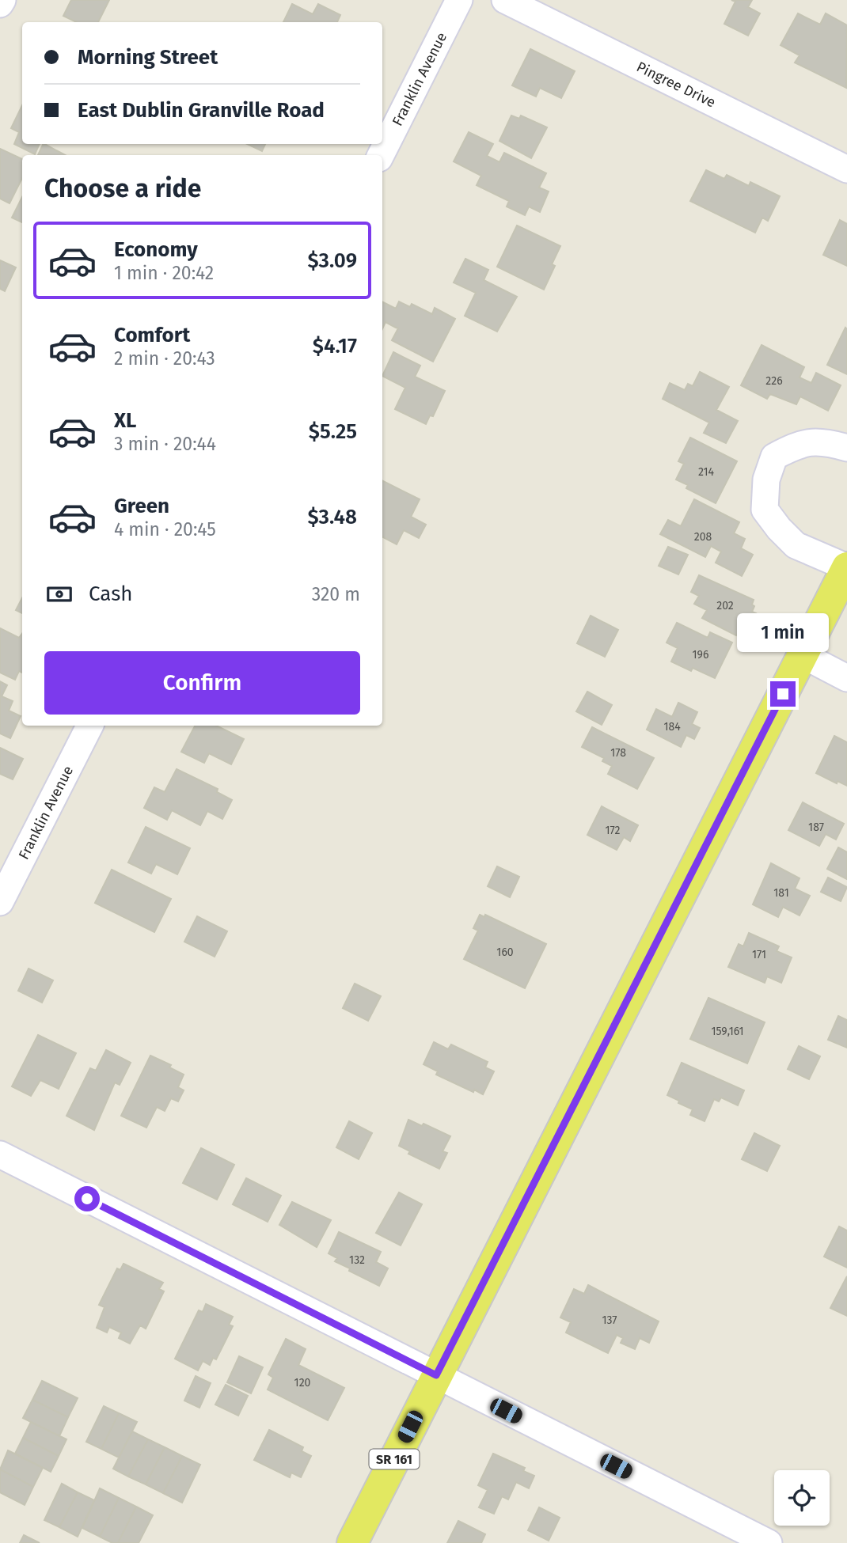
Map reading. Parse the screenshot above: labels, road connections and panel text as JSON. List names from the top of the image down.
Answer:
{
  "streets": {
    "main road": ["SR 161"],
    "street": ["Franklin Avenue", "Pingree Drive"]
  },
  "house_numbers": [
    "226",
    "214",
    "208",
    "202",
    "196",
    "184",
    "178",
    "187",
    "172",
    "181",
    "160",
    "171",
    "159,161",
    "132",
    "137",
    "120"
  ],
  "page": {
    "banner": ["Morning Street", "East Dublin Granville Road"],
    "heading": "Choose a ride",
    "list": [
      {
        "name": "Economy",
        "note": "1 min · 20:42",
        "value": "$3.09"
      },
      {
        "name": "Comfort",
        "note": "2 min · 20:43",
        "value": "$4.17"
      },
      {
        "name": "XL",
        "note": "3 min · 20:44",
        "value": "$5.25"
      },
      {
        "name": "Green",
        "note": "4 min · 20:45",
        "value": "$3.48"
      }
    ],
    "pay": ["Cash", "320 m"],
    "bubble": "1 min",
    "buttons": "Confirm"
  }
}
